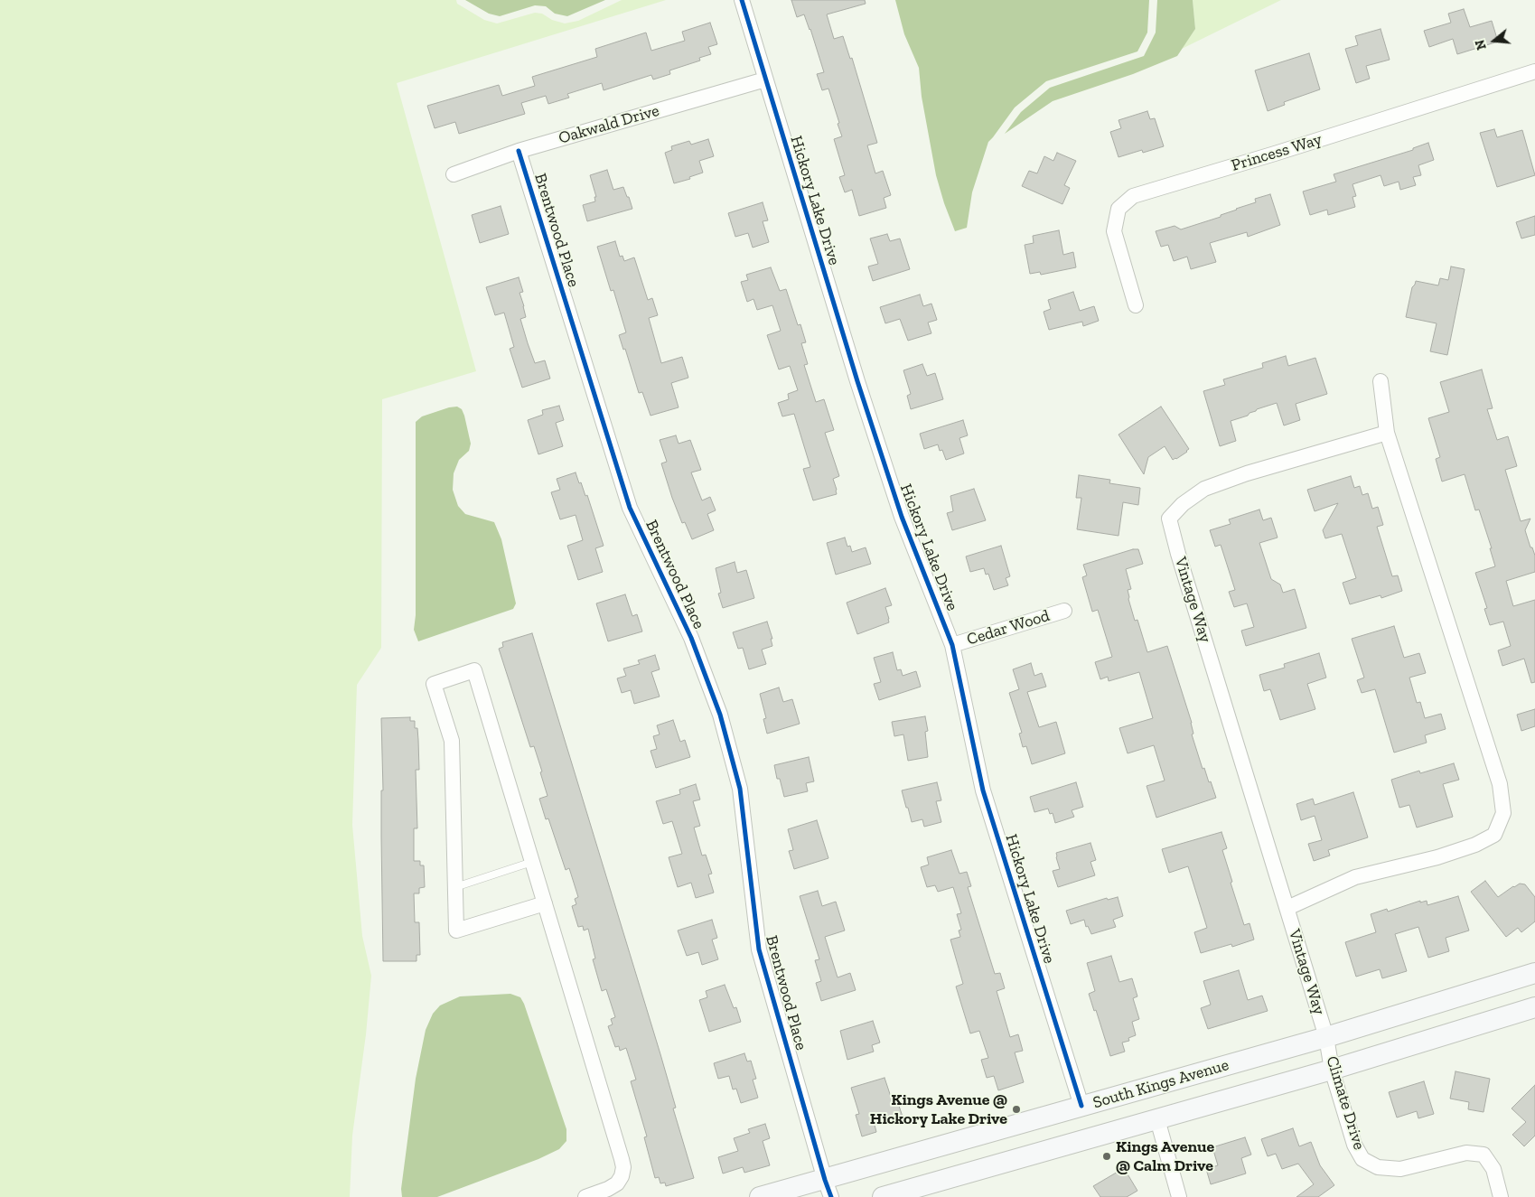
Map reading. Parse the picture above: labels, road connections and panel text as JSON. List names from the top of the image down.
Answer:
{
  "streets": {
    "main road": ["South Kings Avenue"],
    "street": [
      "Oakwald Drive",
      "Princess Way",
      "Hickory Lake Drive",
      "Brentwood Place",
      "Vintage Way",
      "Cedar Wood",
      "Climate Drive"
    ]
  },
  "crossings": [
    ["Oakwald Drive", "Hickory Lake Drive"],
    ["Oakwald Drive", "Brentwood Place"],
    ["Hickory Lake Drive", "Cedar Wood"],
    ["Hickory Lake Drive", "South Kings Avenue"],
    ["Brentwood Place", "South Kings Avenue"],
    ["Vintage Way", "South Kings Avenue"],
    ["Vintage Way", "Climate Drive"],
    ["South Kings Avenue", "Climate Drive"]
  ],
  "places": ["Kings Avenue @ Hickory Lake Drive", "Kings Avenue @ Calm Drive"],
  "north": "left"
}
